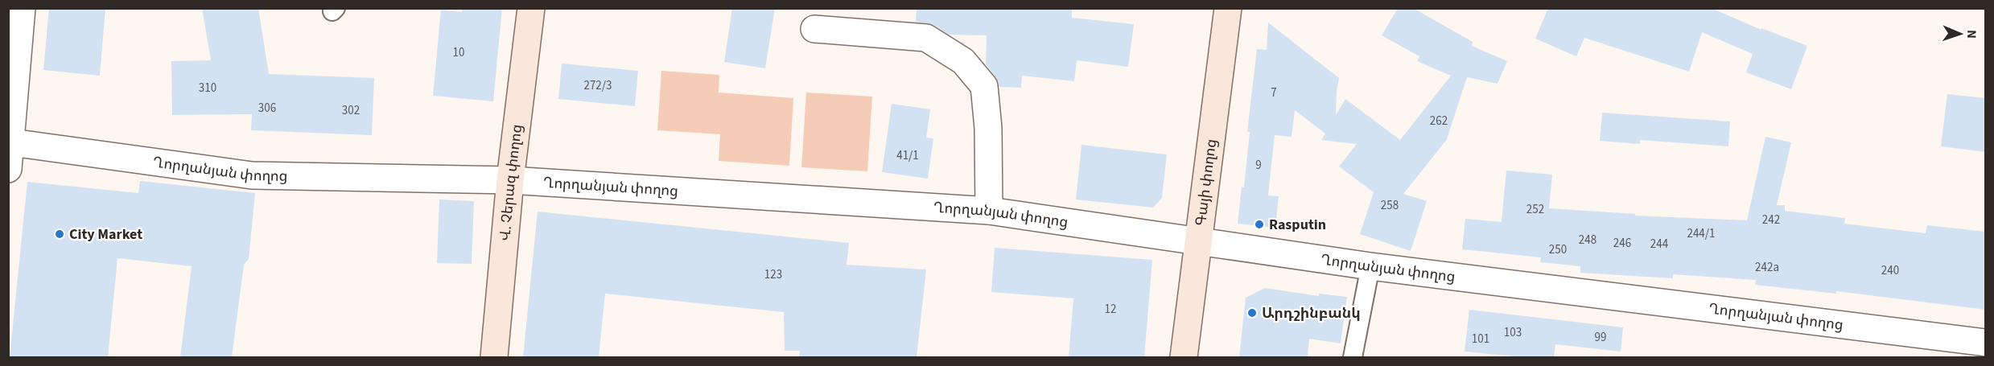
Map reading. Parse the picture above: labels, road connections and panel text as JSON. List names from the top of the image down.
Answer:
{
  "streets": {
    "main road": ["Վ. Չերազ փողոց", "Գայի փողոց"],
    "street": ["Ղորղանյան փողոց"]
  },
  "crossings": [
    ["Ղորղանյան փողոց", "Վ. Չերազ փողոց"],
    ["Ղորղանյան փողոց", "Գայի փողոց"]
  ],
  "places": ["Rasputin", "City Market", "Արդշինբանկ"],
  "house_numbers": [
    "10",
    "272/3",
    "310",
    "7",
    "306",
    "302",
    "262",
    "41/1",
    "9",
    "258",
    "252",
    "242",
    "244/1",
    "248",
    "246",
    "244",
    "250",
    "242a",
    "240",
    "123",
    "12",
    "103",
    "99",
    "101"
  ],
  "north": "right"
}
